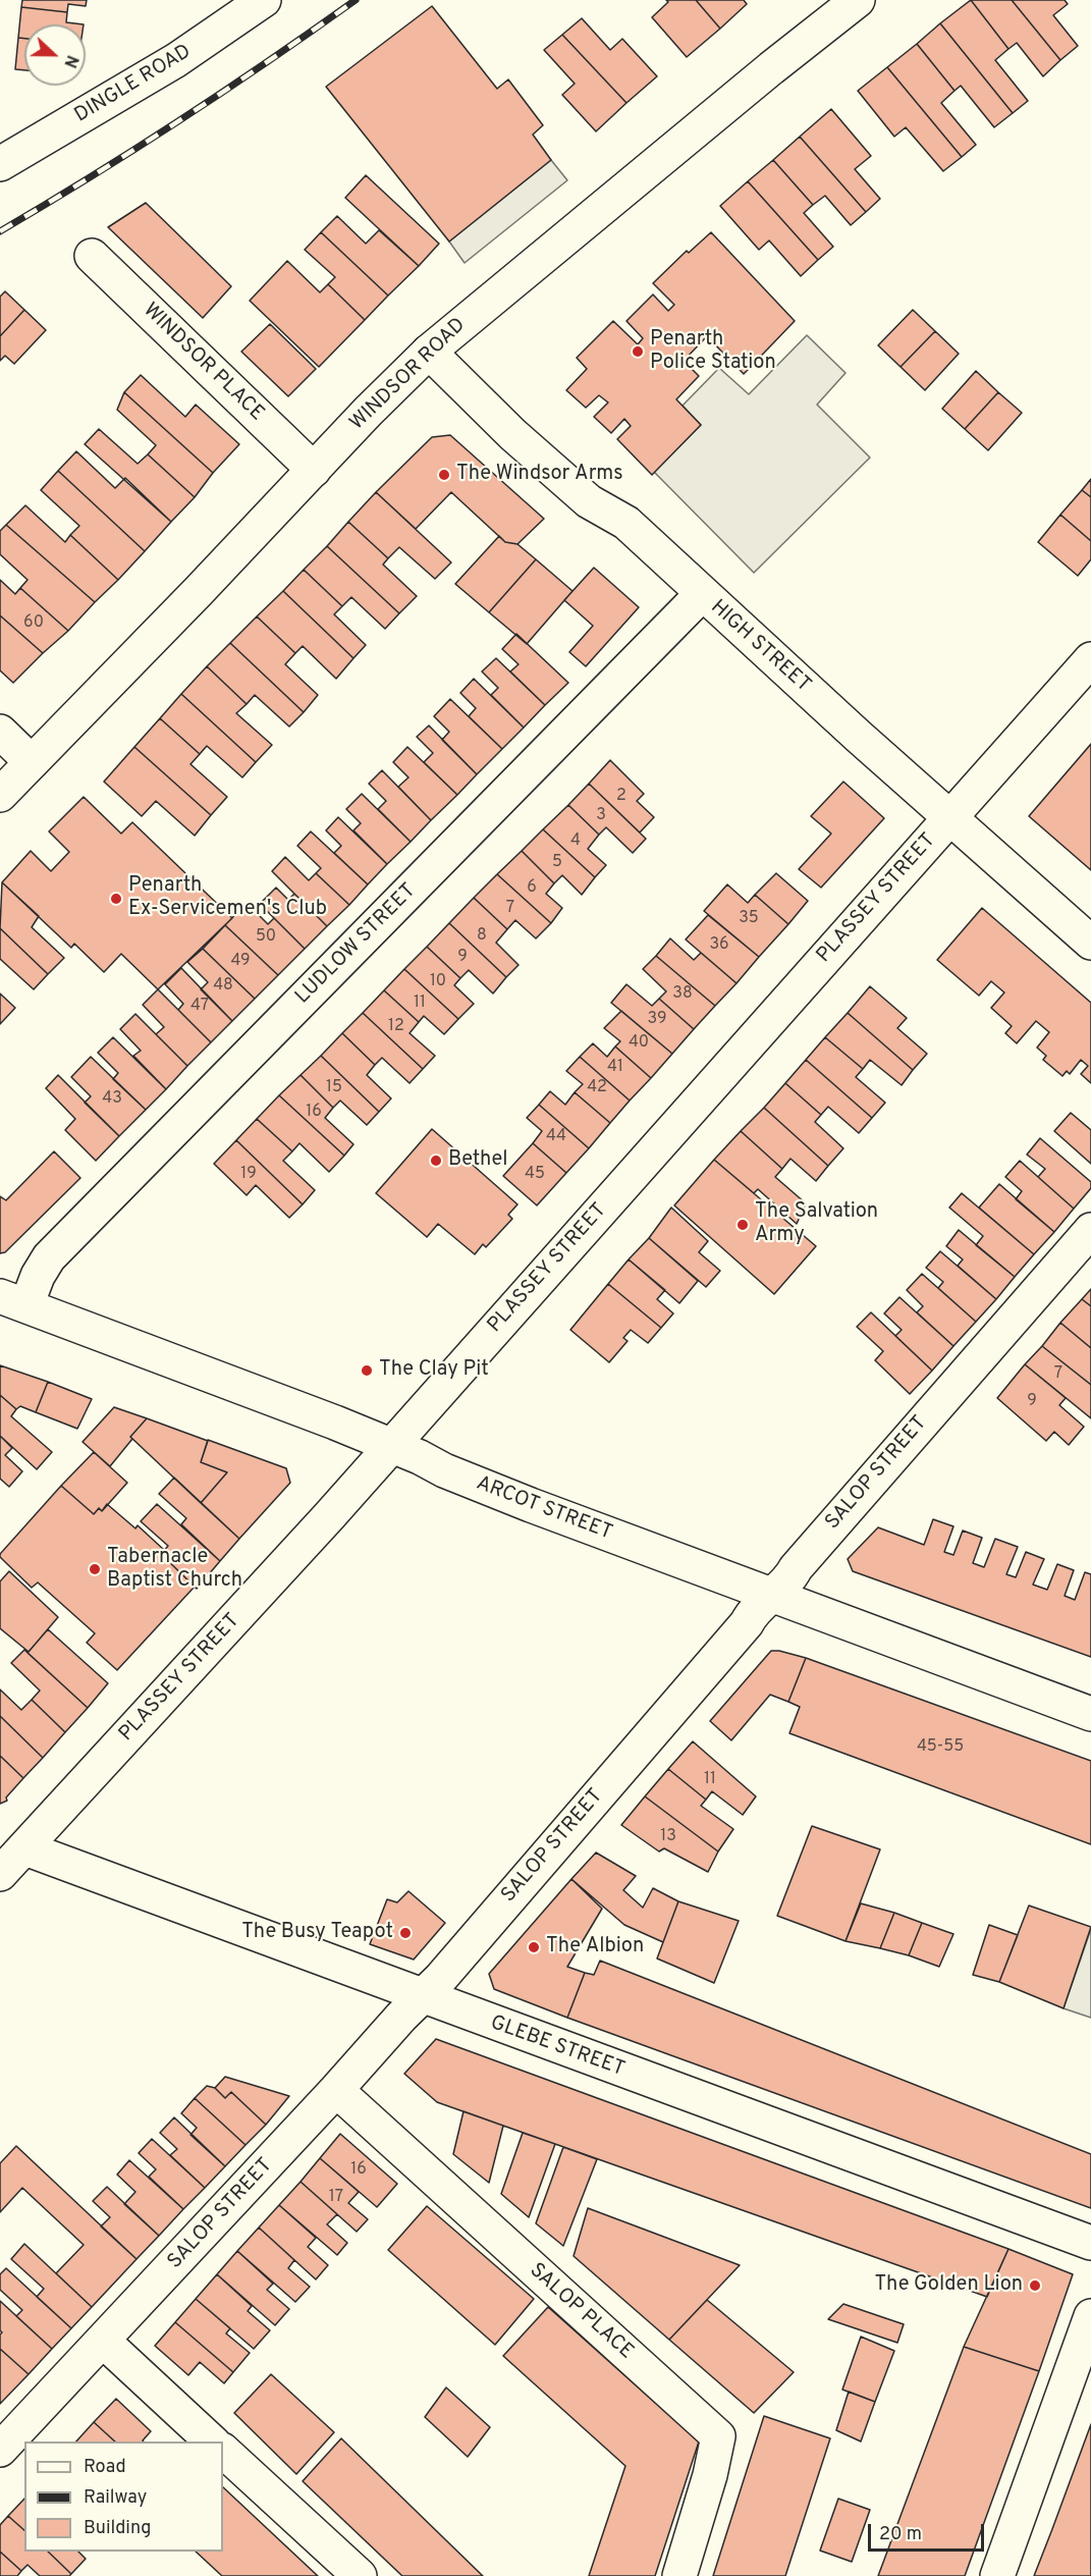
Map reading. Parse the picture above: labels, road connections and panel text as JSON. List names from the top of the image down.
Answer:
{
  "streets": {
    "street": [
      "DINGLE ROAD",
      "WINDSOR PLACE",
      "WINDSOR ROAD",
      "HIGH STREET",
      "PLASSEY STREET",
      "LUDLOW STREET",
      "SALOP STREET",
      "ARCOT STREET",
      "GLEBE STREET",
      "SALOP PLACE"
    ]
  },
  "crossings": [
    ["WINDSOR PLACE", "WINDSOR ROAD"],
    ["WINDSOR ROAD", "HIGH STREET"],
    ["HIGH STREET", "PLASSEY STREET"],
    ["HIGH STREET", "LUDLOW STREET"],
    ["PLASSEY STREET", "ARCOT STREET"],
    ["PLASSEY STREET", "GLEBE STREET"],
    ["LUDLOW STREET", "ARCOT STREET"],
    ["SALOP STREET", "ARCOT STREET"],
    ["SALOP STREET", "GLEBE STREET"],
    ["SALOP STREET", "SALOP PLACE"]
  ],
  "places": [
    "Penarth Police Station",
    "The Windsor Arms",
    "Penarth Ex-Servicemen's Club",
    "Bethel",
    "The Salvation Army",
    "The Clay Pit",
    "Tabernacle Baptist Church",
    "The Busy Teapot",
    "The Albion",
    "The Golden Lion"
  ],
  "house_numbers": [
    "60",
    "2",
    "3",
    "4",
    "5",
    "6",
    "7",
    "35",
    "8",
    "50",
    "36",
    "9",
    "49",
    "10",
    "48",
    "38",
    "11",
    "47",
    "39",
    "12",
    "40",
    "41",
    "15",
    "42",
    "43",
    "16",
    "44",
    "19",
    "45",
    "7",
    "9",
    "45-55",
    "11",
    "13",
    "16",
    "17"
  ],
  "legend": ["Road", "Railway", "Building"],
  "scale_bar": "20 m",
  "north": "right"
}
